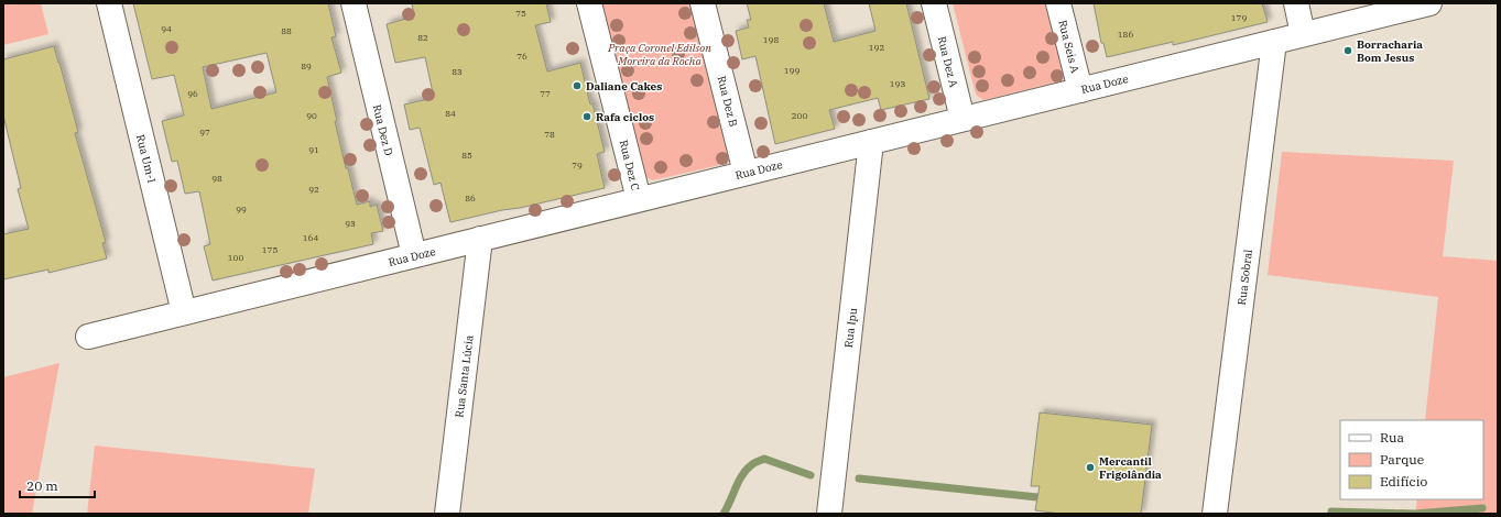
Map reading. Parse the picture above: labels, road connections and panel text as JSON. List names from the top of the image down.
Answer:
{
  "streets": {
    "street": [
      "Rua Seis A",
      "Rua Dez A",
      "Rua Doze",
      "Rua Dez B",
      "Rua Dez D",
      "Rua Um-I",
      "Rua Dez C",
      "Rua Sobral",
      "Rua Ipu",
      "Rua Santa Lúcia"
    ]
  },
  "crossings": [
    ["Rua Seis A", "Rua Doze"],
    ["Rua Dez A", "Rua Doze"],
    ["Rua Doze", "Rua Dez B"],
    ["Rua Doze", "Rua Dez D"],
    ["Rua Doze", "Rua Um-I"],
    ["Rua Doze", "Rua Dez C"],
    ["Rua Doze", "Rua Sobral"],
    ["Rua Doze", "Rua Ipu"],
    ["Rua Doze", "Rua Santa Lúcia"]
  ],
  "parks": ["Praça Coronel Edilson Moreira da Rocha"],
  "places": [
    "Borracharia Bom Jesus",
    "Daliane Cakes",
    "Rafa ciclos",
    "Mercantil Frigolândia"
  ],
  "house_numbers": [
    "75",
    "179",
    "94",
    "88",
    "186",
    "82",
    "198",
    "192",
    "76",
    "89",
    "199",
    "83",
    "193",
    "96",
    "77",
    "84",
    "90",
    "200",
    "97",
    "78",
    "91",
    "85",
    "79",
    "98",
    "92",
    "86",
    "99",
    "93",
    "164",
    "175",
    "100"
  ],
  "legend": ["Rua", "Parque", "Edifício"],
  "scale_bar": "20 m"
}
